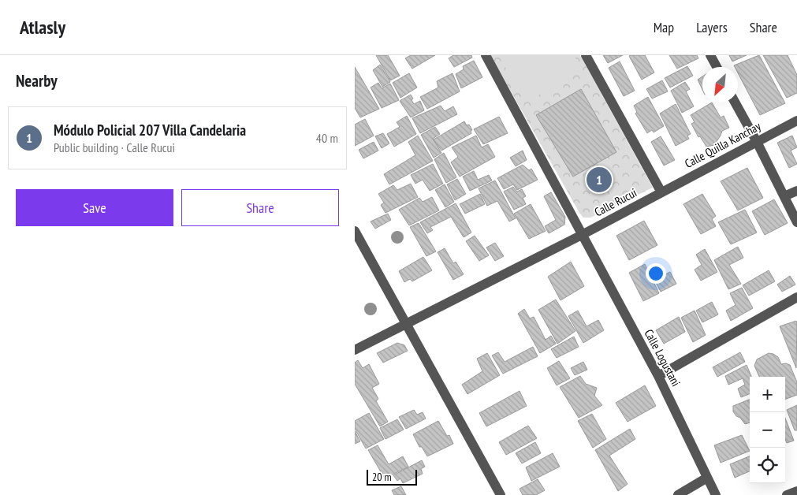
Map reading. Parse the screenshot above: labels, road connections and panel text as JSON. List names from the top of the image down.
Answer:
{
  "streets": {
    "street": ["Calle Quilla Kanchay", "Calle Rucui", "Calle Logustani"]
  },
  "crossings": [
    ["Calle Quilla Kanchay", "Calle Rucui"],
    ["Calle Rucui", "Calle Logustani"]
  ],
  "scale_bar": "20 m",
  "north": "bottom left",
  "page": {
    "header": "Atlasly",
    "nav": ["Map", "Layers", "Share"],
    "heading": "Nearby",
    "list": [
      {
        "mark": "1",
        "name": "Módulo Policial 207 Villa Candelaria",
        "note": "Public building · Calle Rucui",
        "value": "40 m"
      }
    ],
    "pins": "1",
    "buttons": ["Save", "Share"],
    "map_buttons": ["+", "−"],
    "scale": "20 m"
  }
}
